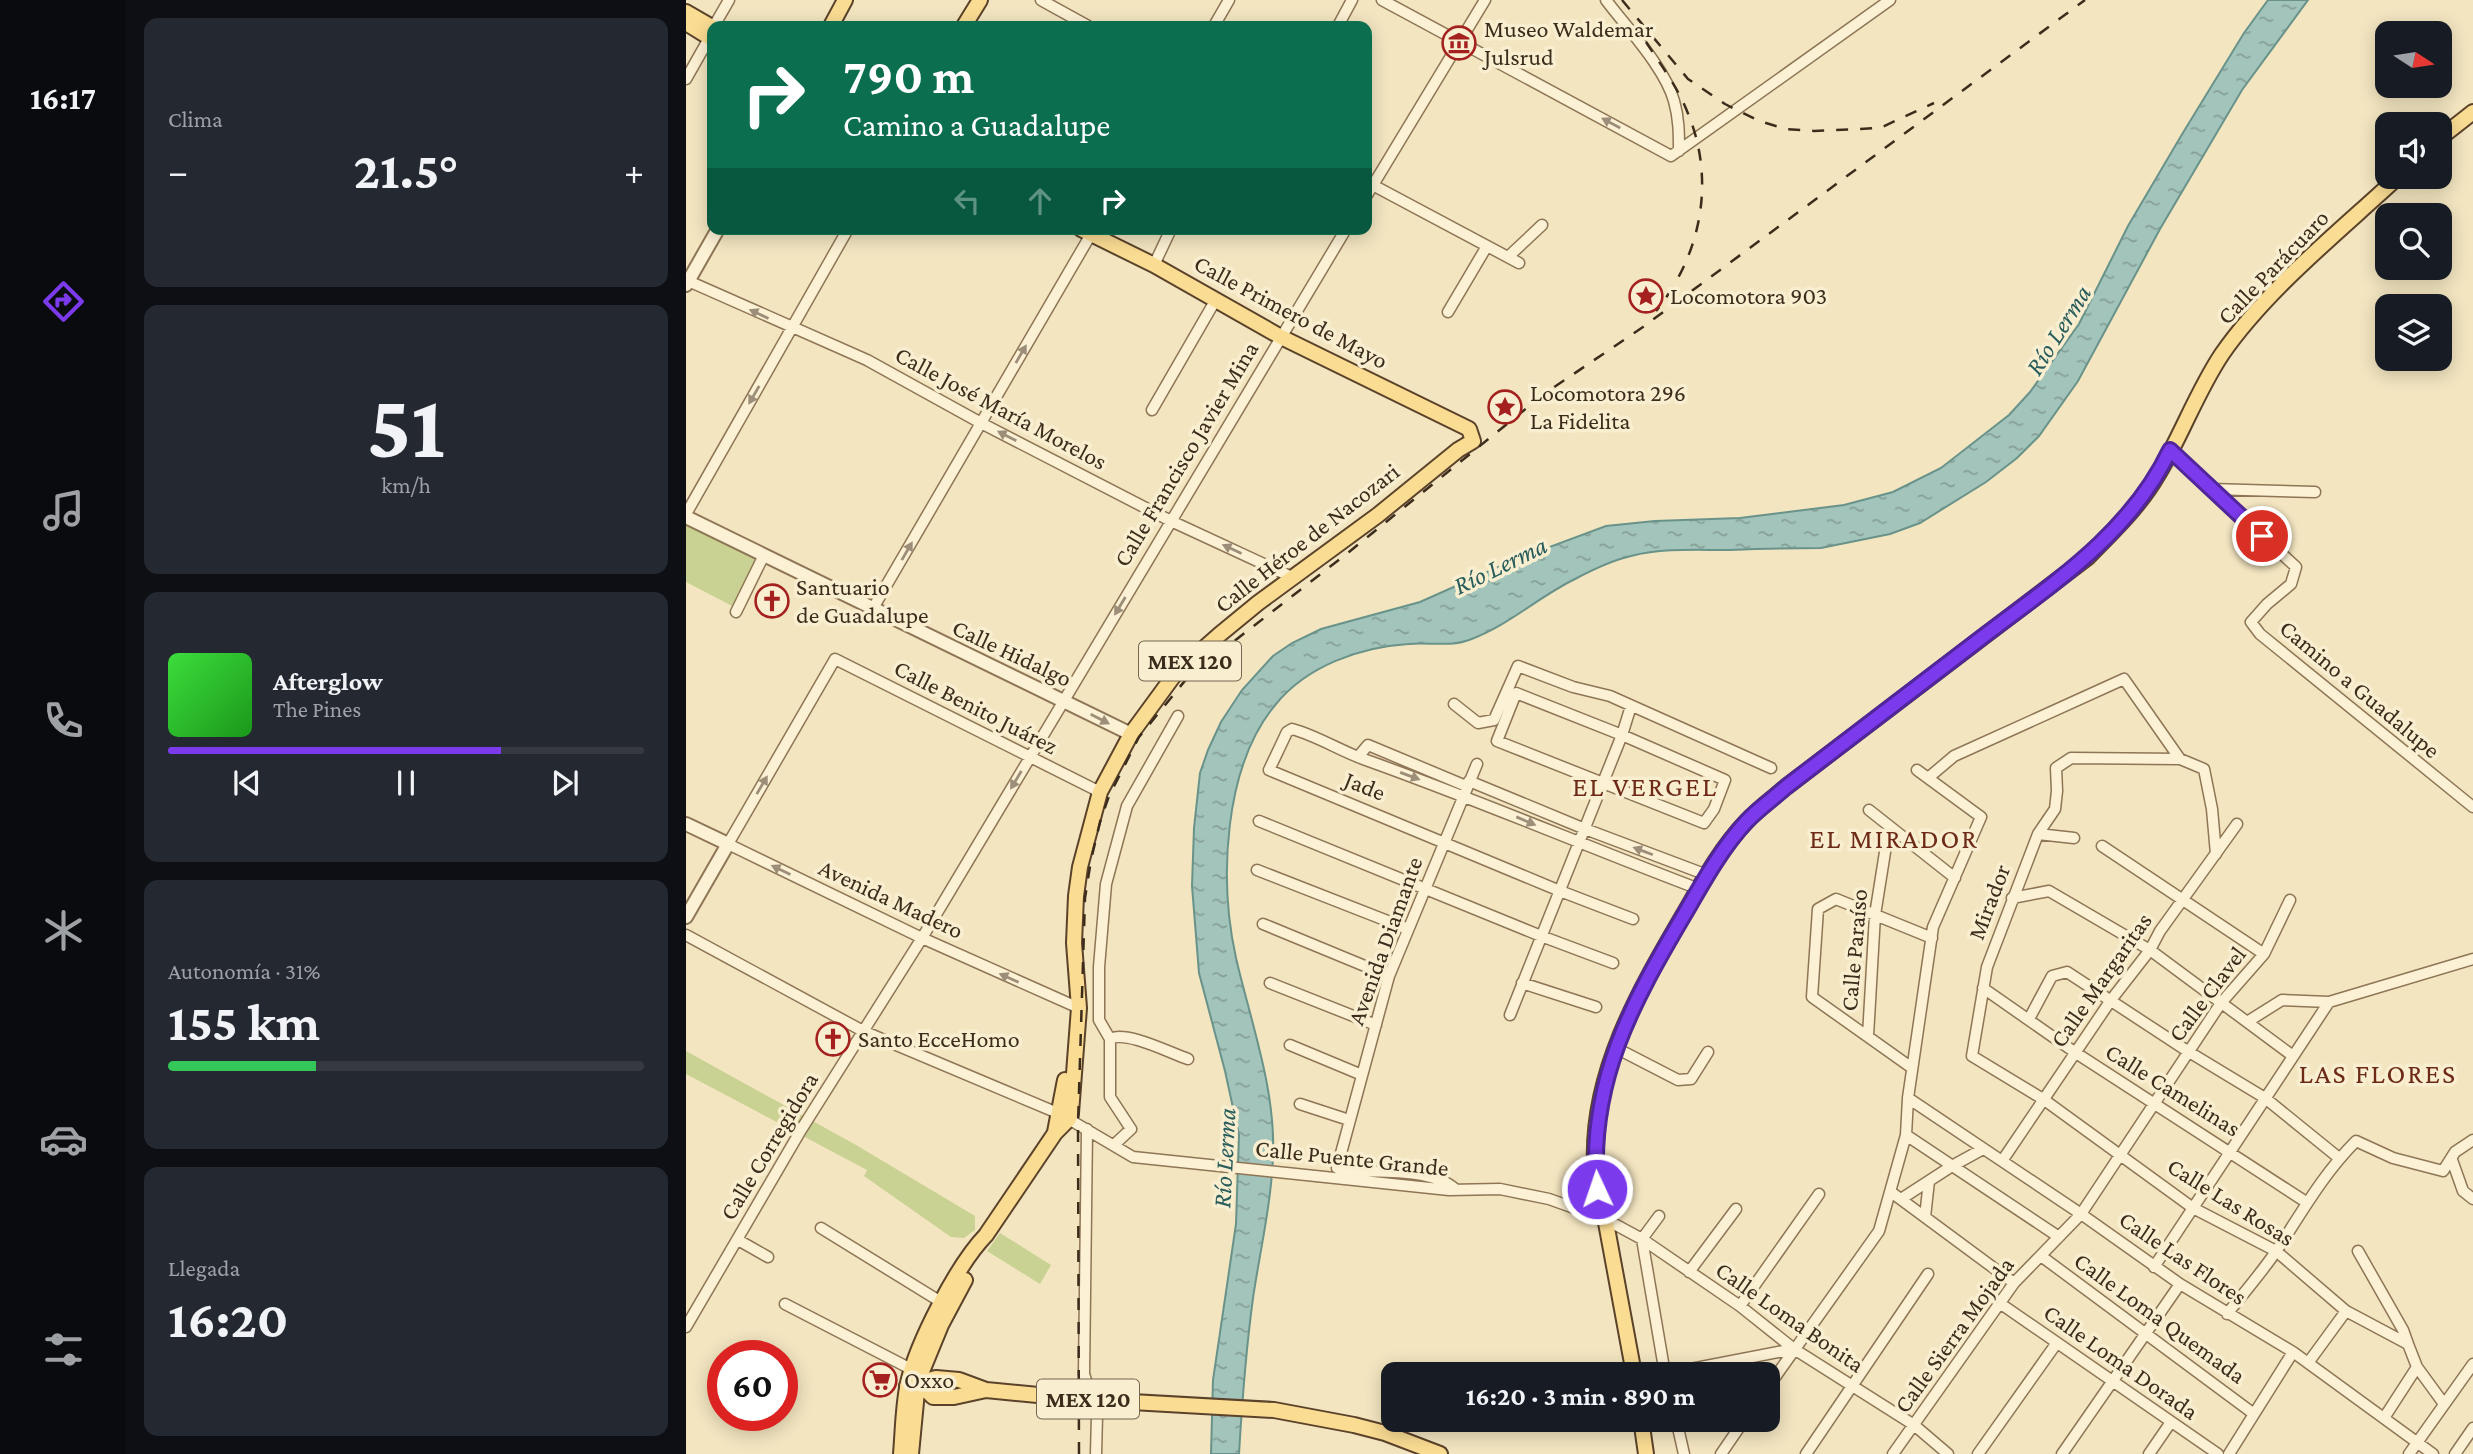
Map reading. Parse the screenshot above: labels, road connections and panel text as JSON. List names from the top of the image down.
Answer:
{
  "streets": {
    "main road": [
      "Calle Parácuaro",
      "Calle Primero de Mayo",
      "Calle Héroe de Nacozari",
      "MEX 120"
    ],
    "street": [
      "Calle José María Morelos",
      "Calle Francisco Javier Mina",
      "Calle Hidalgo",
      "Camino a Guadalupe",
      "Calle Benito Juárez",
      "Jade",
      "Avenida Madero",
      "Mirador",
      "Avenida Diamante",
      "Calle Paraíso",
      "Calle Margaritas",
      "Calle Clavel",
      "Calle Camelinas",
      "Calle Corregidora",
      "Calle Puente Grande",
      "Calle Las Rosas",
      "Calle Las Flores",
      "Calle Loma Bonita",
      "Calle Loma Quemada",
      "Calle Sierra Mojada",
      "Calle Loma Dorada"
    ]
  },
  "crossings": [
    ["Calle Parácuaro", "Camino a Guadalupe"],
    ["Calle Parácuaro", "Calle Puente Grande"],
    ["Calle Parácuaro", "Calle Loma Bonita"],
    ["Calle Primero de Mayo", "Calle Francisco Javier Mina"],
    ["Calle Primero de Mayo", "Calle Héroe de Nacozari"],
    ["Calle José María Morelos", "Calle Francisco Javier Mina"],
    ["Calle José María Morelos", "Calle Héroe de Nacozari"],
    ["Calle Francisco Javier Mina", "Calle Hidalgo"],
    ["Calle Francisco Javier Mina", "Calle Corregidora"],
    ["Calle Héroe de Nacozari", "Calle Hidalgo"],
    ["Calle Héroe de Nacozari", "Calle Benito Juárez"],
    ["Calle Héroe de Nacozari", "Avenida Madero"],
    ["Calle Héroe de Nacozari", "Calle Puente Grande"],
    ["Calle Hidalgo", "Calle Corregidora"],
    ["Calle Benito Juárez", "Avenida Madero"],
    ["Calle Benito Juárez", "Calle Corregidora"],
    ["Jade", "Avenida Diamante"],
    ["Avenida Madero", "Calle Corregidora"],
    ["Mirador", "Calle Camelinas"],
    ["Mirador", "Calle Las Rosas"],
    ["Avenida Diamante", "Calle Puente Grande"],
    ["Calle Margaritas", "Calle Camelinas"],
    ["Calle Margaritas", "Calle Las Rosas"],
    ["Calle Margaritas", "Calle Las Flores"],
    ["Calle Clavel", "Calle Camelinas"],
    ["Calle Clavel", "Calle Las Rosas"],
    ["Calle Clavel", "Calle Las Flores"],
    ["Calle Clavel", "Calle Sierra Mojada"],
    ["Calle Corregidora", "Calle Puente Grande"],
    ["Calle Puente Grande", "Calle Loma Bonita"],
    ["Calle Las Flores", "Calle Sierra Mojada"],
    ["Calle Loma Bonita", "Calle Sierra Mojada"],
    ["Calle Loma Quemada", "Calle Sierra Mojada"],
    ["Calle Sierra Mojada", "Calle Loma Dorada"]
  ],
  "one_way": ["Calle José María Morelos", "Calle Francisco Javier Mina", "Avenida Madero"],
  "districts": ["EL VERGEL", "EL MIRADOR", "LAS FLORES"],
  "water": ["Río Lerma"],
  "places": {
    "museum": ["Museo Waldemar Julsrud"],
    "place": ["Locomotora 903", "Locomotora 296 La Fidelita"],
    "church": ["Santuario de Guadalupe", "Santo EcceHomo"],
    "supermarket": ["Oxxo"]
  },
  "north": "right",
  "page": {
    "tabs": "16:17",
    "tile": [
      "Clima",
      ["51", "km/h"],
      ["Autonomía · 31%", "155 km"],
      ["Llegada", "16:20"]
    ],
    "turn": ["790 m", "Camino a Guadalupe"],
    "heat": ["−", "21.5°", "+"],
    "song": ["Afterglow", "The Pines"],
    "limit": "60",
    "trip": "16:20 · 3 min · 890 m"
  }
}
